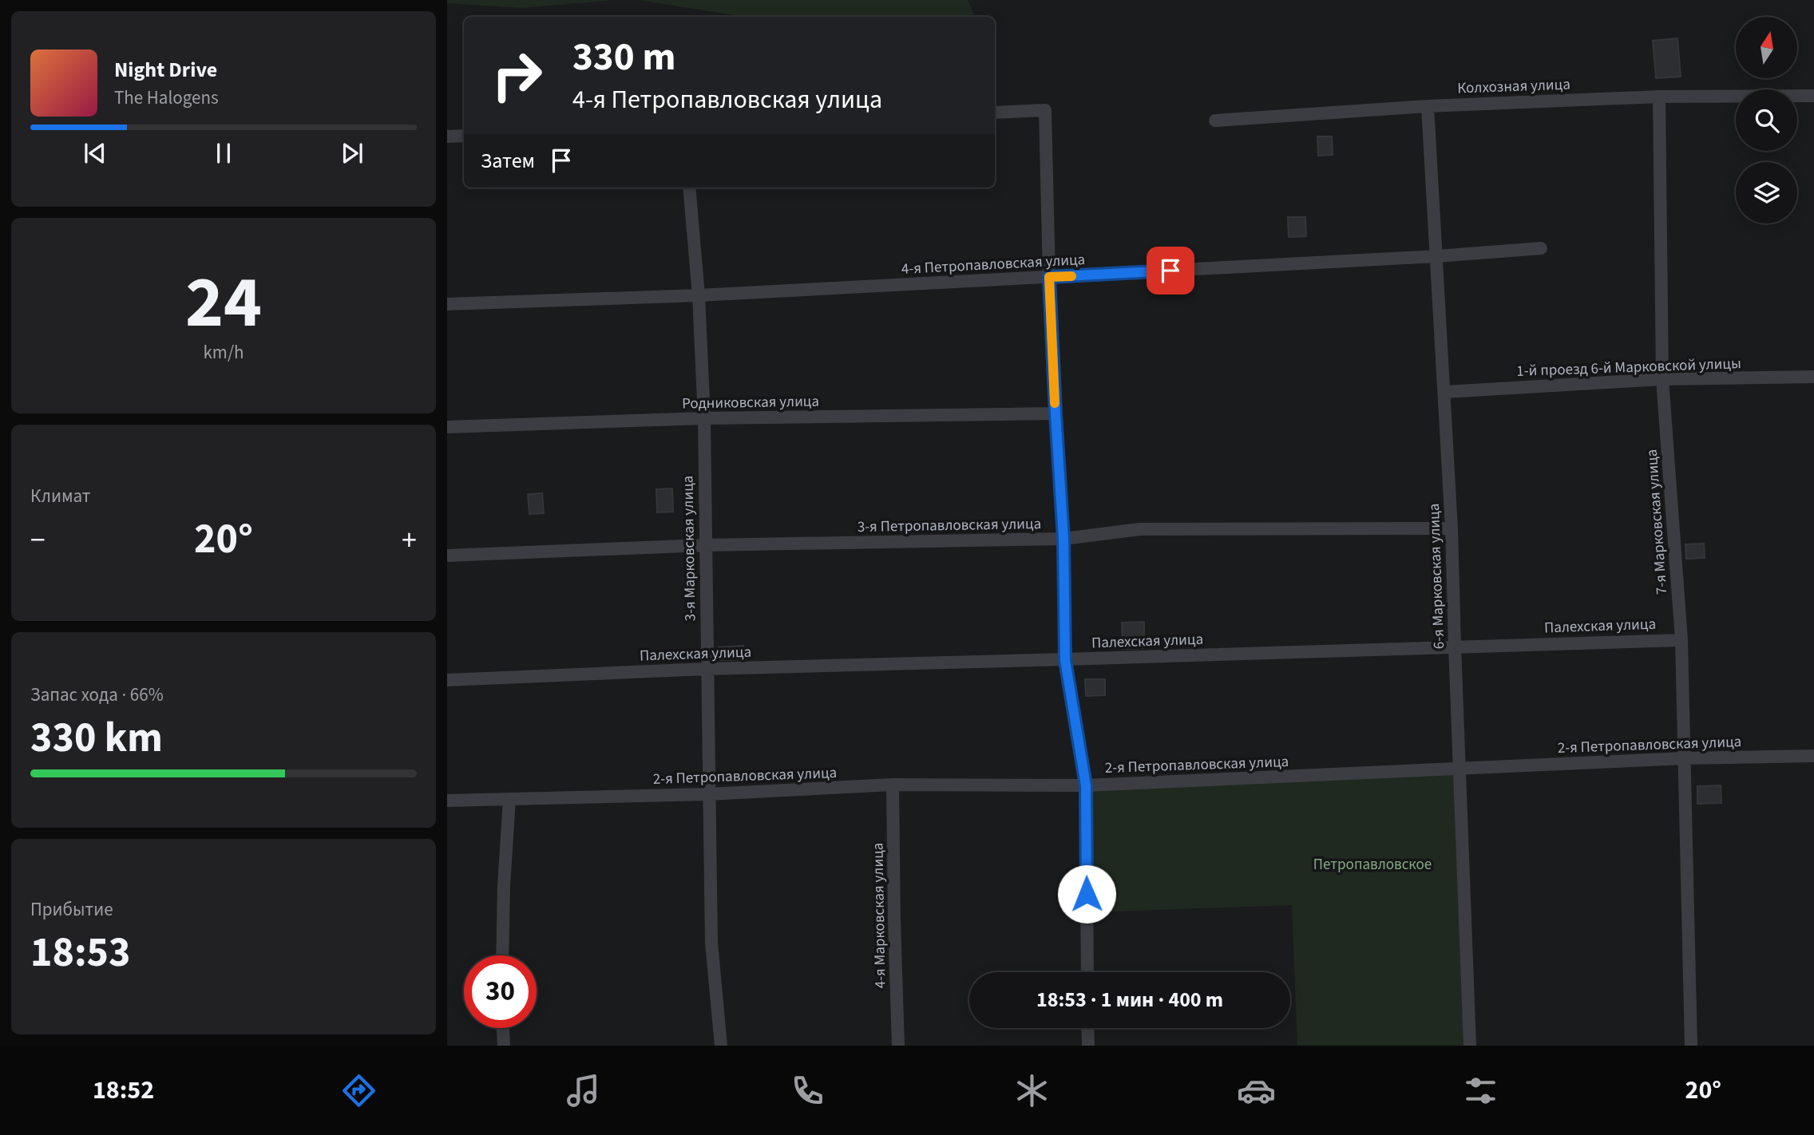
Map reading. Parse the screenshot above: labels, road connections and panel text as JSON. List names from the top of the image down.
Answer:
{
  "streets": {
    "street": [
      "Колхозная улица",
      "4-я Петропавловская улица",
      "1-й проезд 6-й Марковской улицы",
      "Родниковская улица",
      "7-я Марковская улица",
      "3-я Петропавловская улица",
      "3-я Марковская улица",
      "6-я Марковская улица",
      "Палехская улица",
      "2-я Петропавловская улица",
      "4-я Марковская улица"
    ]
  },
  "crossings": [
    ["Колхозная улица", "7-я Марковская улица"],
    ["Колхозная улица", "6-я Марковская улица"],
    ["4-я Петропавловская улица", "3-я Марковская улица"],
    ["4-я Петропавловская улица", "6-я Марковская улица"],
    ["1-й проезд 6-й Марковской улицы", "7-я Марковская улица"],
    ["1-й проезд 6-й Марковской улицы", "6-я Марковская улица"],
    ["Родниковская улица", "3-я Марковская улица"],
    ["7-я Марковская улица", "Палехская улица"],
    ["7-я Марковская улица", "2-я Петропавловская улица"],
    ["3-я Петропавловская улица", "3-я Марковская улица"],
    ["3-я Петропавловская улица", "6-я Марковская улица"],
    ["3-я Марковская улица", "Палехская улица"],
    ["3-я Марковская улица", "2-я Петропавловская улица"],
    ["6-я Марковская улица", "Палехская улица"],
    ["6-я Марковская улица", "2-я Петропавловская улица"],
    ["2-я Петропавловская улица", "4-я Марковская улица"]
  ],
  "parks": ["Петропавловское"],
  "north": "top",
  "page": {
    "turn": ["330 m", "4-я Петропавловская улица"],
    "song": ["Night Drive", "The Halogens"],
    "then": "Затем",
    "tile": [
      ["24", "km/h"],
      "Климат",
      ["Запас хода · 66%", "330 km"],
      ["Прибытие", "18:53"]
    ],
    "heat": ["−", "20°", "+"],
    "limit": "30",
    "trip": "18:53 · 1 мин · 400 m",
    "tabs": ["18:52", "20°"]
  }
}
